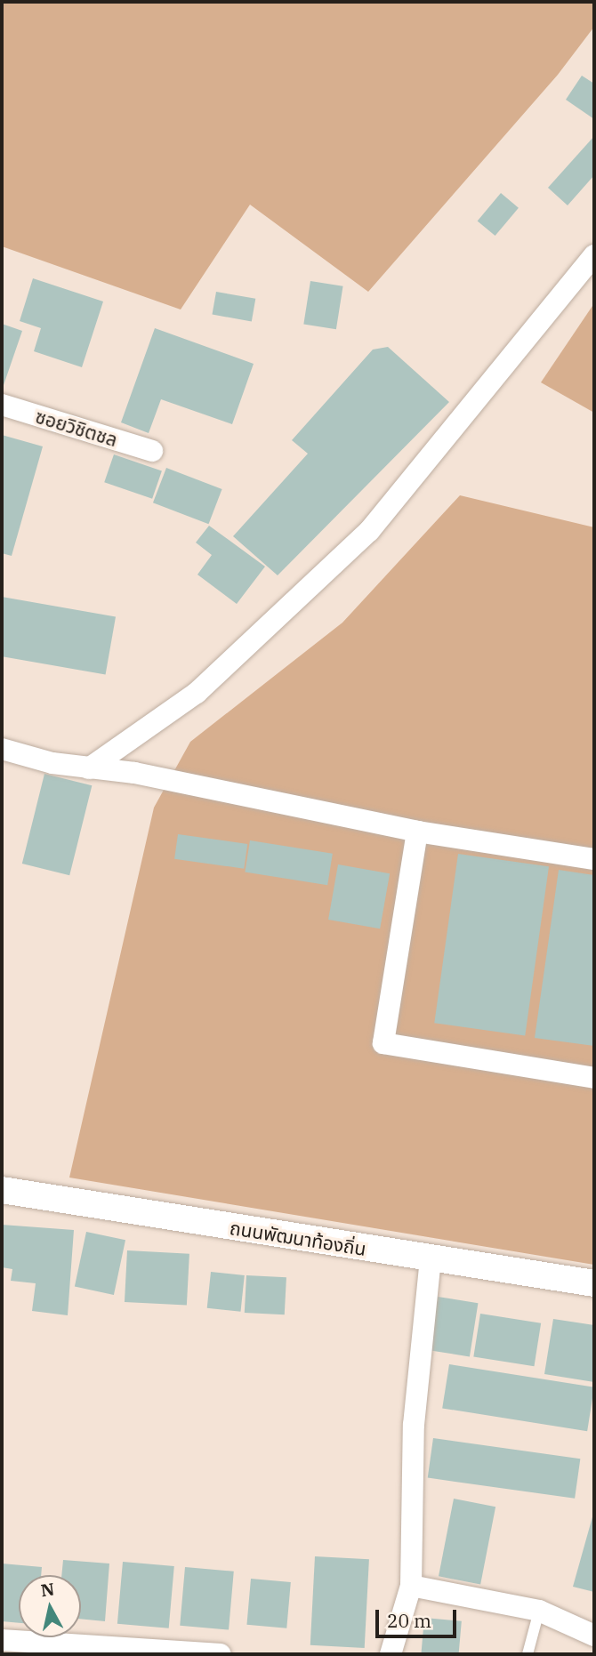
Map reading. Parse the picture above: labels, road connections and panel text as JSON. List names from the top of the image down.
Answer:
{
  "streets": {
    "street": ["ซอยวิชิตชล", "ถนนพัฒนาท้องถิ่น"]
  },
  "scale_bar": "20 m",
  "north": "top"
}
